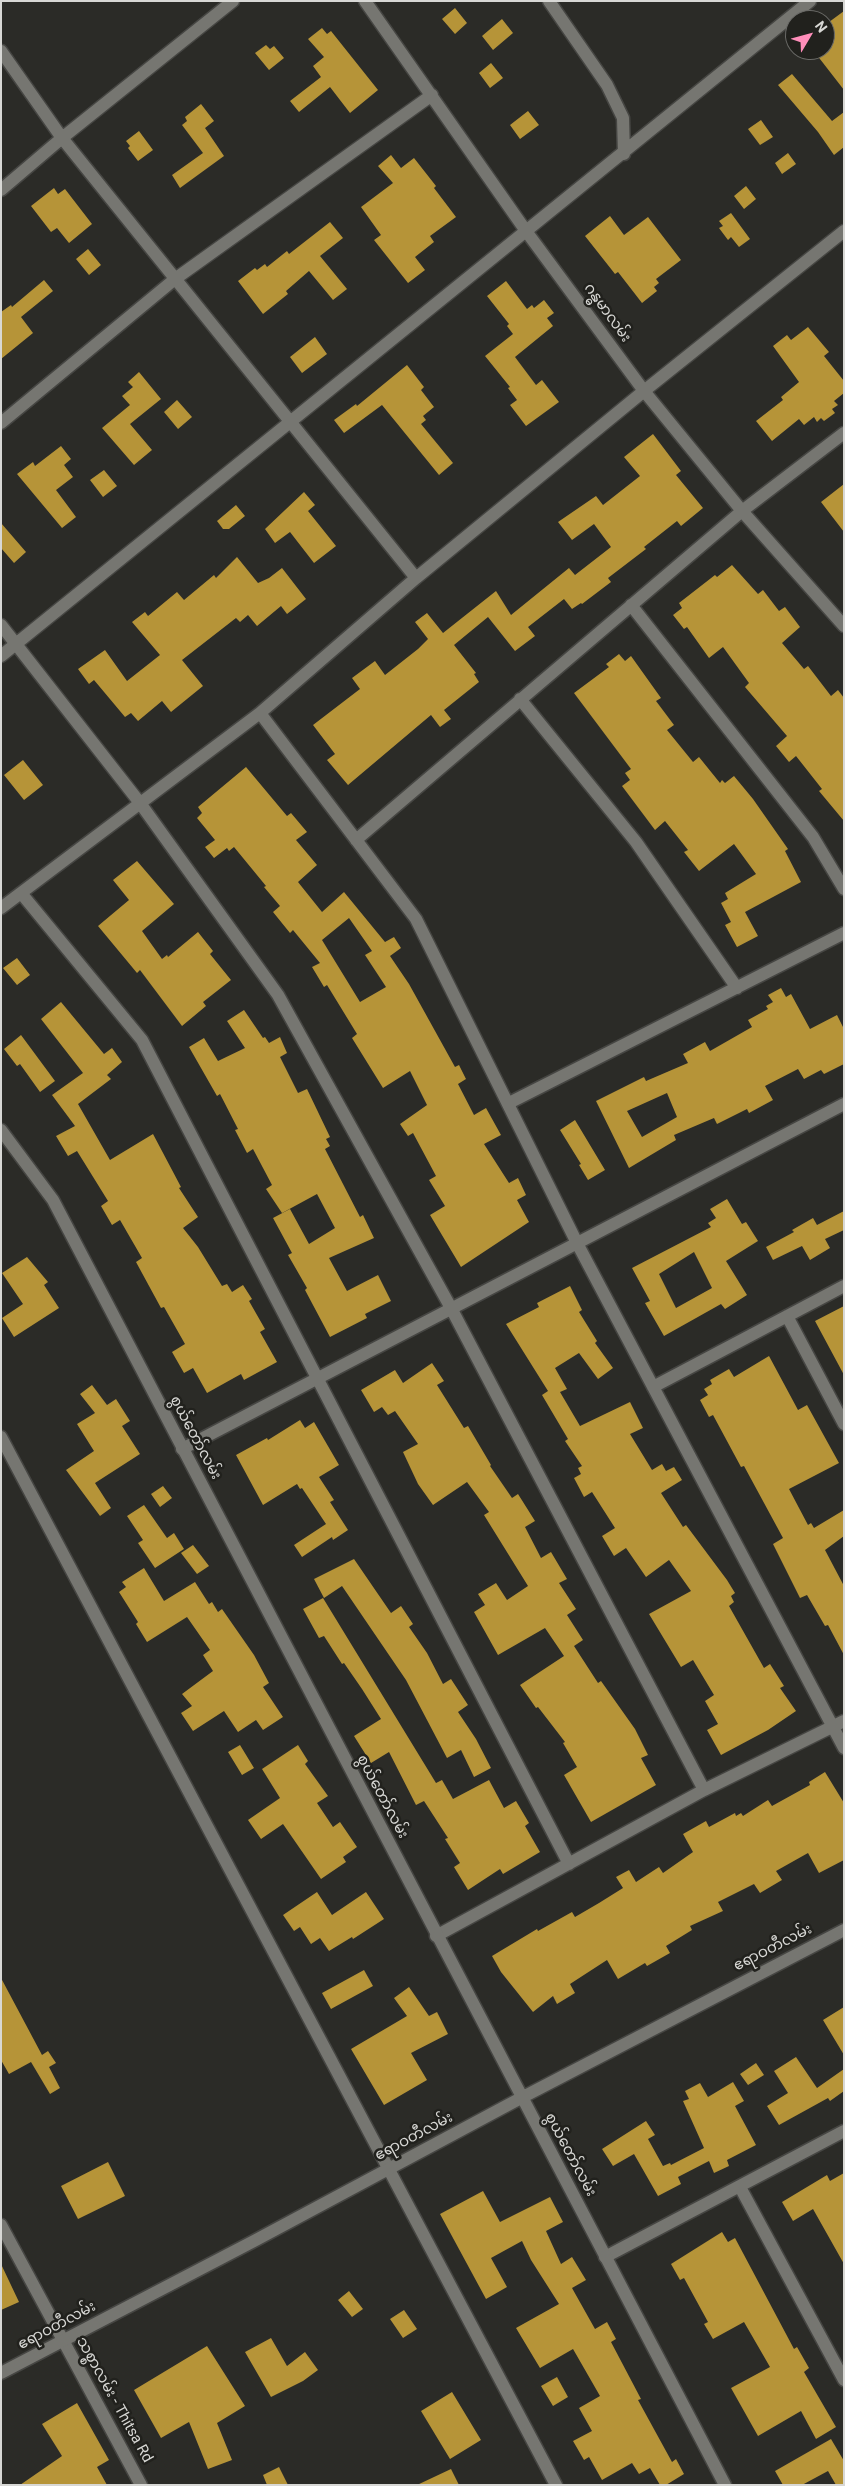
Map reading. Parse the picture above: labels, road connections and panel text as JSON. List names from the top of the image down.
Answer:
{
  "streets": {
    "street": [
      "ဂန္ဓမာလမ်း",
      "စွယ်တော်လမ်း",
      "ဧရာဝတီလမ်း",
      "သစ္စာလမ်း - Thitsa Rd"
    ]
  },
  "crossings": [
    ["စွယ်တော်လမ်း", "ဧရာဝတီလမ်း"],
    ["ဧရာဝတီလမ်း", "သစ္စာလမ်း - Thitsa Rd"]
  ],
  "north": "top right"
}
